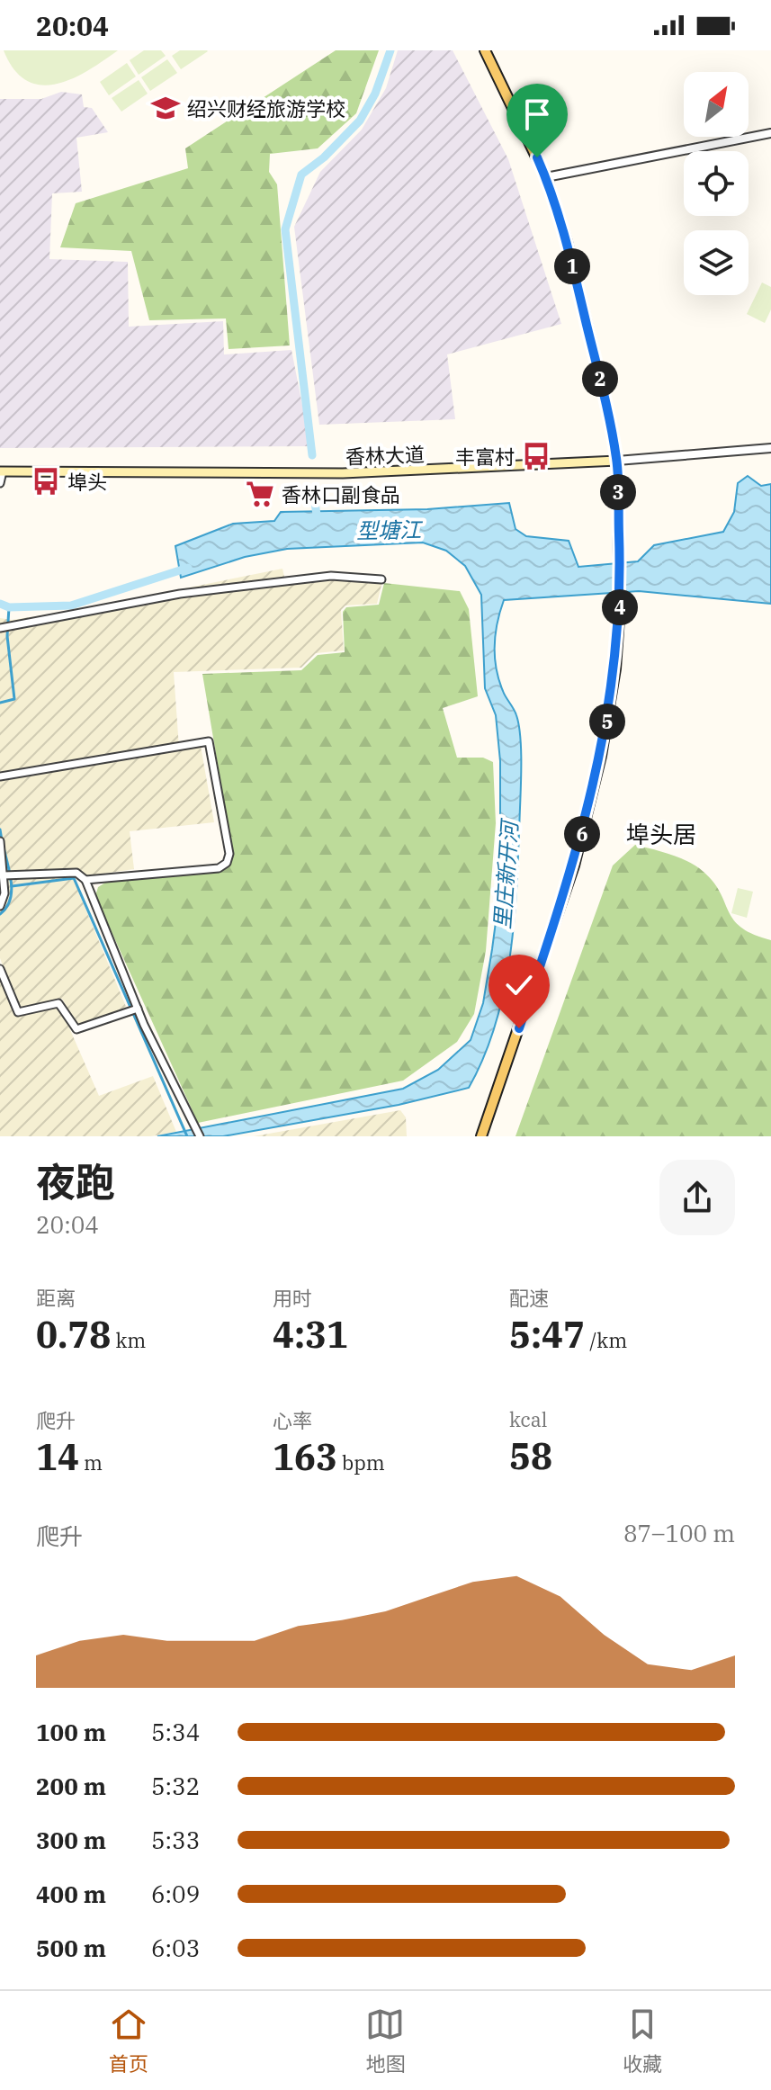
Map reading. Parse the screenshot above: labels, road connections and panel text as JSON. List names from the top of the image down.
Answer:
{
  "streets": {
    "main road": ["香林大道"]
  },
  "districts": ["埠头居"],
  "water": ["型塘江", "里庄新开河"],
  "places": {
    "school or university": ["绍兴财经旅游学校"],
    "bus stop": ["丰富村", "埠头"],
    "supermarket": ["香林口副食品"]
  },
  "north": "top right",
  "page": {
    "status": "20:04",
    "pins": [
      "1",
      "2",
      "3",
      "4",
      "5",
      "6"
    ],
    "heading": ["夜跑", "20:04"],
    "stats": [
      ["距离", "0.78 km"],
      ["用时", "4:31"],
      ["配速", "5:47 /km"],
      ["爬升", "14 m"],
      ["心率", "163 bpm"],
      ["kcal", "58"]
    ],
    "chart": ["爬升", "87–100 m"],
    "list": [
      {
        "name": "100 m",
        "note": "5:34"
      },
      {
        "name": "200 m",
        "note": "5:32"
      },
      {
        "name": "300 m",
        "note": "5:33"
      },
      {
        "name": "400 m",
        "note": "6:09"
      },
      {
        "name": "500 m",
        "note": "6:03"
      }
    ],
    "tabs": ["首页", "地图", "收藏"]
  }
}
